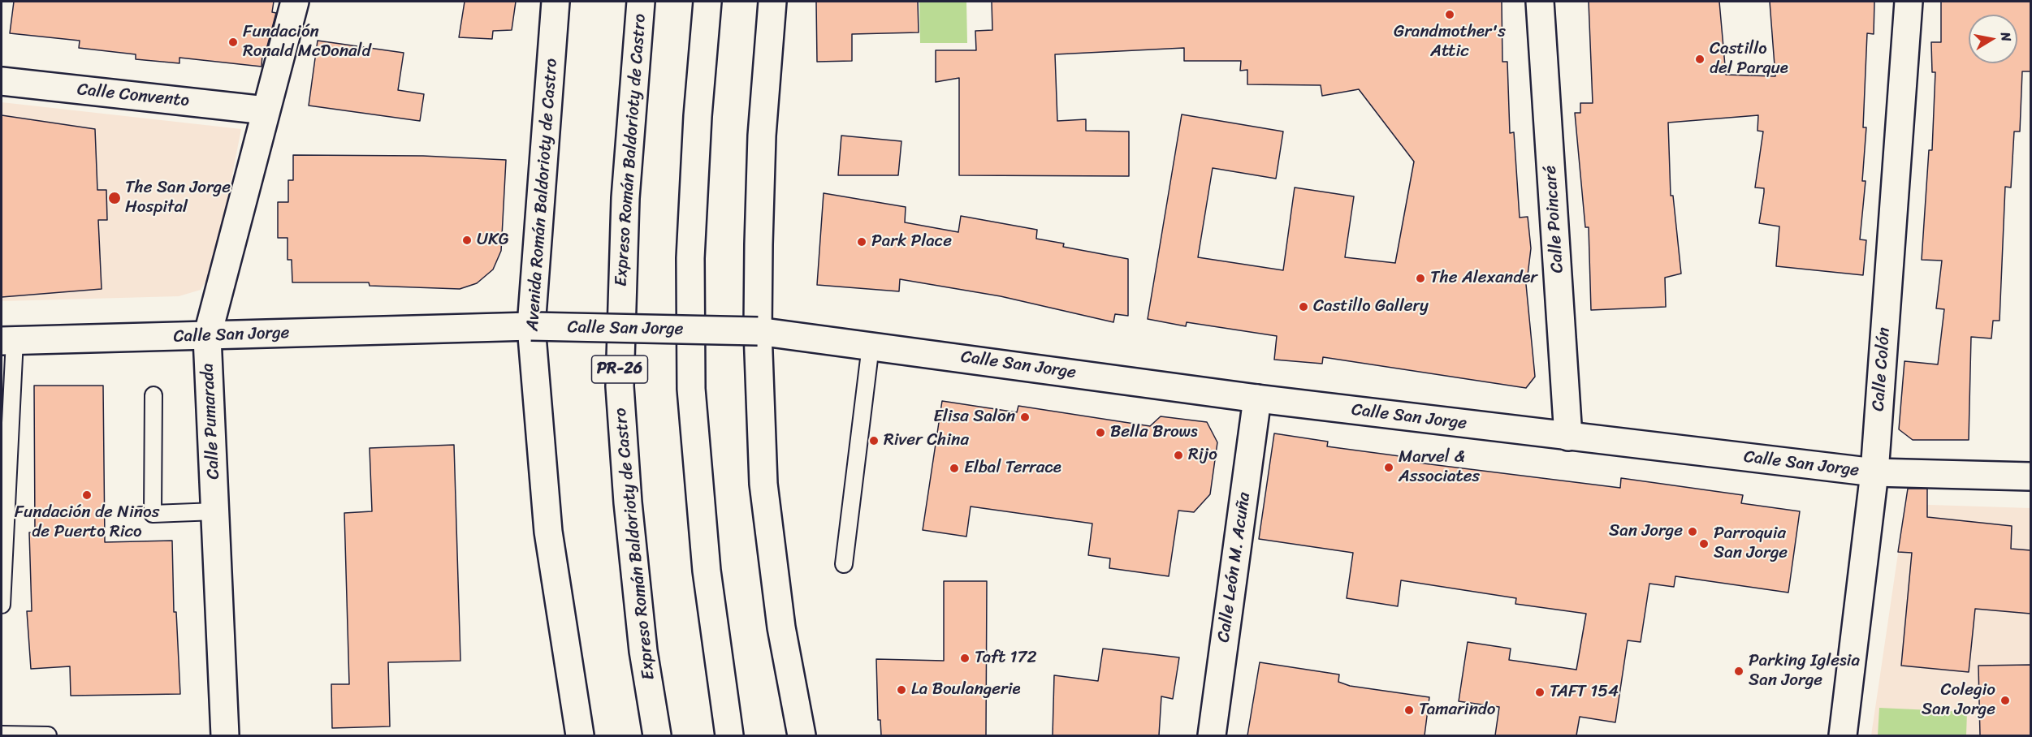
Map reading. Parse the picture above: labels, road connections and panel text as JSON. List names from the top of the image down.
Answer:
{
  "streets": {
    "main road": [
      "Calle Convento",
      "Expreso Román Baldorioty de Castro",
      "Avenida Román Baldorioty de Castro",
      "Calle Poincaré",
      "Calle San Jorge",
      "PR-26",
      "Calle Colón",
      "Calle Pumarada",
      "Calle León M. Acuña"
    ]
  },
  "crossings": [
    ["Calle Convento", "Calle Pumarada"],
    ["Avenida Román Baldorioty de Castro", "Calle San Jorge"],
    ["Calle Poincaré", "Calle San Jorge"],
    ["Calle San Jorge", "Calle Colón"],
    ["Calle San Jorge", "Calle Pumarada"],
    ["Calle San Jorge", "Calle León M. Acuña"]
  ],
  "places": [
    "Grandmother's Attic",
    "Fundación Ronald McDonald",
    "Castillo del Parque",
    "The San Jorge Hospital",
    "UKG",
    "Park Place",
    "The Alexander",
    "Castillo Gallery",
    "Elisa Salon",
    "Bella Brows",
    "River China",
    "Rijo",
    "Marvel & Associates",
    "Elbal Terrace",
    "Fundación de Niños de Puerto Rico",
    "San Jorge",
    "Parroquia San Jorge",
    "Taft 172",
    "Parking Iglesia San Jorge",
    "La Boulangerie",
    "TAFT 154",
    "Colegio San Jorge",
    "Tamarindo"
  ],
  "north": "right"
}
